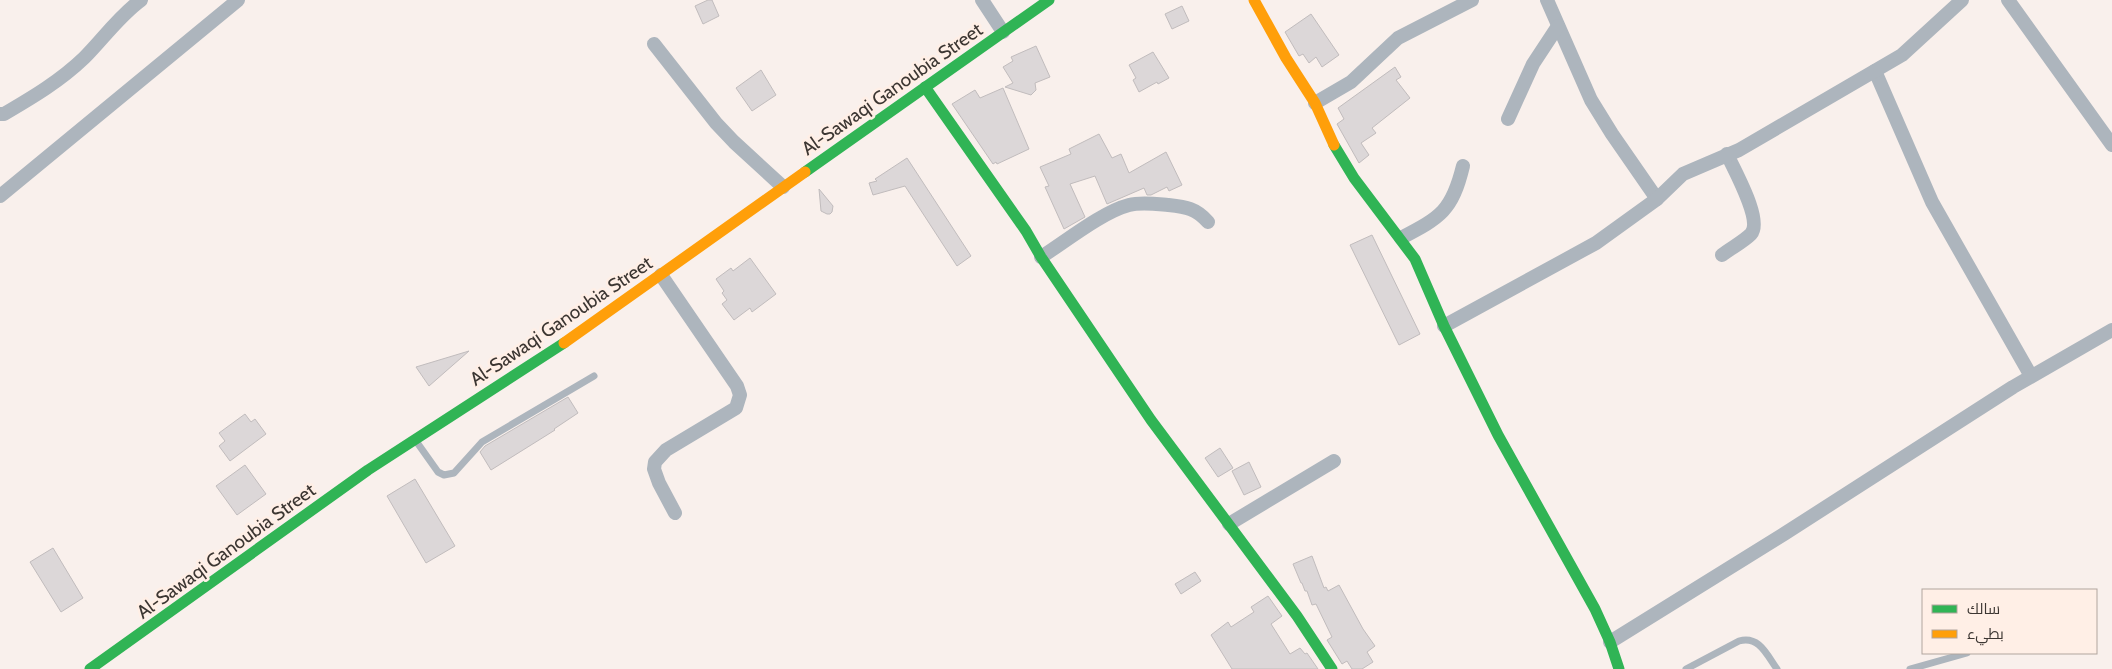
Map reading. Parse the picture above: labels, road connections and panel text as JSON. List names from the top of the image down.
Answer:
{
  "streets": {
    "street": ["Al-Sawaqi Ganoubia Street"]
  },
  "legend": ["سالك", "بطيء"]
}
